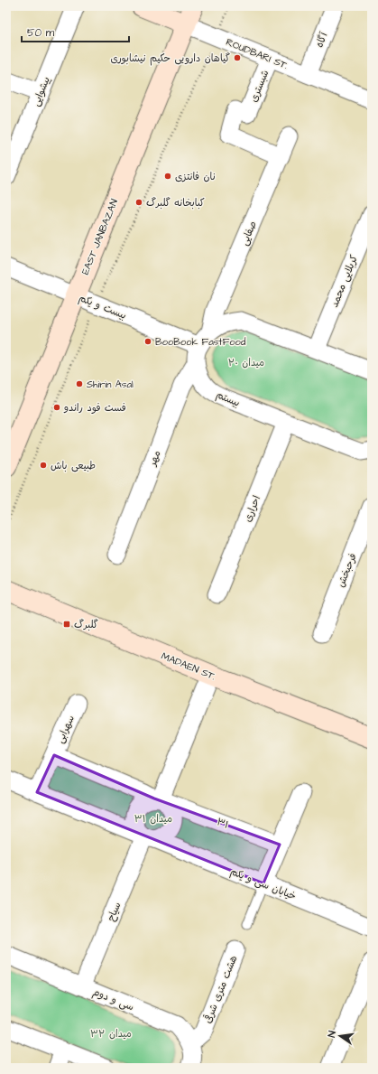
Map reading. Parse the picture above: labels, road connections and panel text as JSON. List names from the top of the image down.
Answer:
{
  "streets": {
    "main road": ["ROUDBARI ST.", "EAST JANBAZAN", "MADAEN ST."],
    "street": [
      "آگاه",
      "شبستری",
      "پیشوایی",
      "صفایی",
      "کربلایی محمد",
      "بیست و یکم",
      "بیستم",
      "مهر",
      "احراری",
      "فرحبخش",
      "سهرابی",
      "۳۱",
      "خیابان سی و یکم",
      "سیاح",
      "هشت متری شرقی",
      "سی و دوم"
    ]
  },
  "crossings": [
    ["آگاه", "ROUDBARI ST."],
    ["ROUDBARI ST.", "شبستری"],
    ["ROUDBARI ST.", "EAST JANBAZAN"],
    ["شبستری", "صفایی"],
    ["EAST JANBAZAN", "بیست و یکم"],
    ["بیست و یکم", "بیستم"],
    ["بیستم", "مهر"],
    ["بیستم", "احراری"],
    ["سهرابی", "۳۱"],
    ["۳۱", "خیابان سی و یکم"],
    ["۳۱", "سیاح"],
    ["خیابان سی و یکم", "سیاح"],
    ["سیاح", "سی و دوم"],
    ["هشت متری شرقی", "سی و دوم"]
  ],
  "parks": ["میدان ۲۰", "میدان ۳۱", "میدان ۳۲"],
  "places": {
    "other": [
      "گیاهان دارویی حکیم نیشابوری",
      "نان فانتزی",
      "کبابخانه گلبرگ",
      "BooBook FastFood",
      "Shirin Asal",
      "فست فود راندو",
      "طبیعی باش"
    ],
    "transit": ["گلبرگ"]
  },
  "scale_bar": "50 m",
  "north": "left"
}
